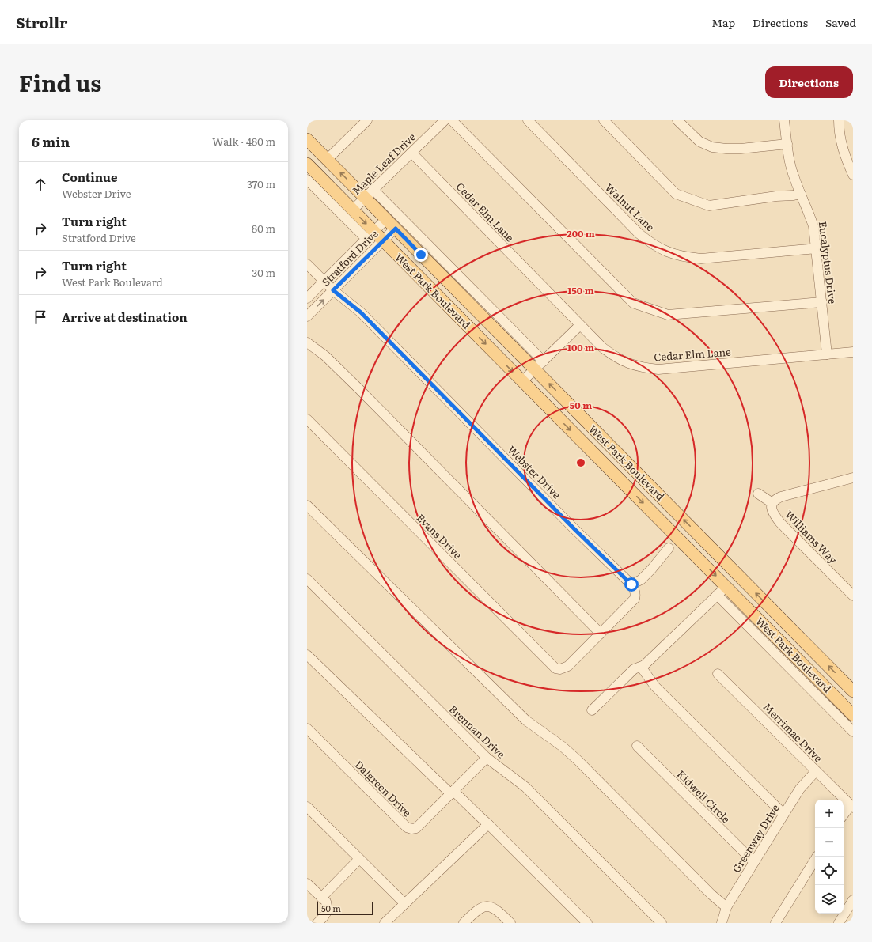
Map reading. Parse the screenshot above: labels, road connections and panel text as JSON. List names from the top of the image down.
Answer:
{
  "streets": {
    "main road": ["West Park Boulevard"],
    "street": [
      "Maple Leaf Drive",
      "Walnut Lane",
      "Cedar Elm Lane",
      "Stratford Drive",
      "Eucalyptus Drive",
      "Webster Drive",
      "Evans Drive",
      "Williams Way",
      "Brennan Drive",
      "Merrimac Drive",
      "Dalgreen Drive",
      "Kidwell Circle",
      "Greenway Drive"
    ]
  },
  "crossings": [
    ["Maple Leaf Drive", "Cedar Elm Lane"],
    ["Maple Leaf Drive", "West Park Boulevard"],
    ["Walnut Lane", "Eucalyptus Drive"],
    ["Cedar Elm Lane", "Eucalyptus Drive"],
    ["Stratford Drive", "West Park Boulevard"],
    ["Stratford Drive", "Webster Drive"],
    ["Brennan Drive", "Dalgreen Drive"],
    ["Merrimac Drive", "Greenway Drive"],
    ["Kidwell Circle", "Greenway Drive"]
  ],
  "scale_bar": "50 m",
  "page": {
    "header": "Strollr",
    "nav": ["Map", "Directions", "Saved"],
    "title": "Find us",
    "buttons": "Directions",
    "heading": ["6 min", "Walk · 480 m"],
    "list": [
      ["Continue", "Webster Drive", "370 m"],
      ["Turn right", "Stratford Drive", "80 m"],
      ["Turn right", "West Park Boulevard", "30 m"],
      "Arrive at destination"
    ],
    "map_buttons": ["+", "−"],
    "scale": "50 m"
  },
  "rings": [
    "200 m",
    "150 m",
    "100 m",
    "50 m"
  ]
}
